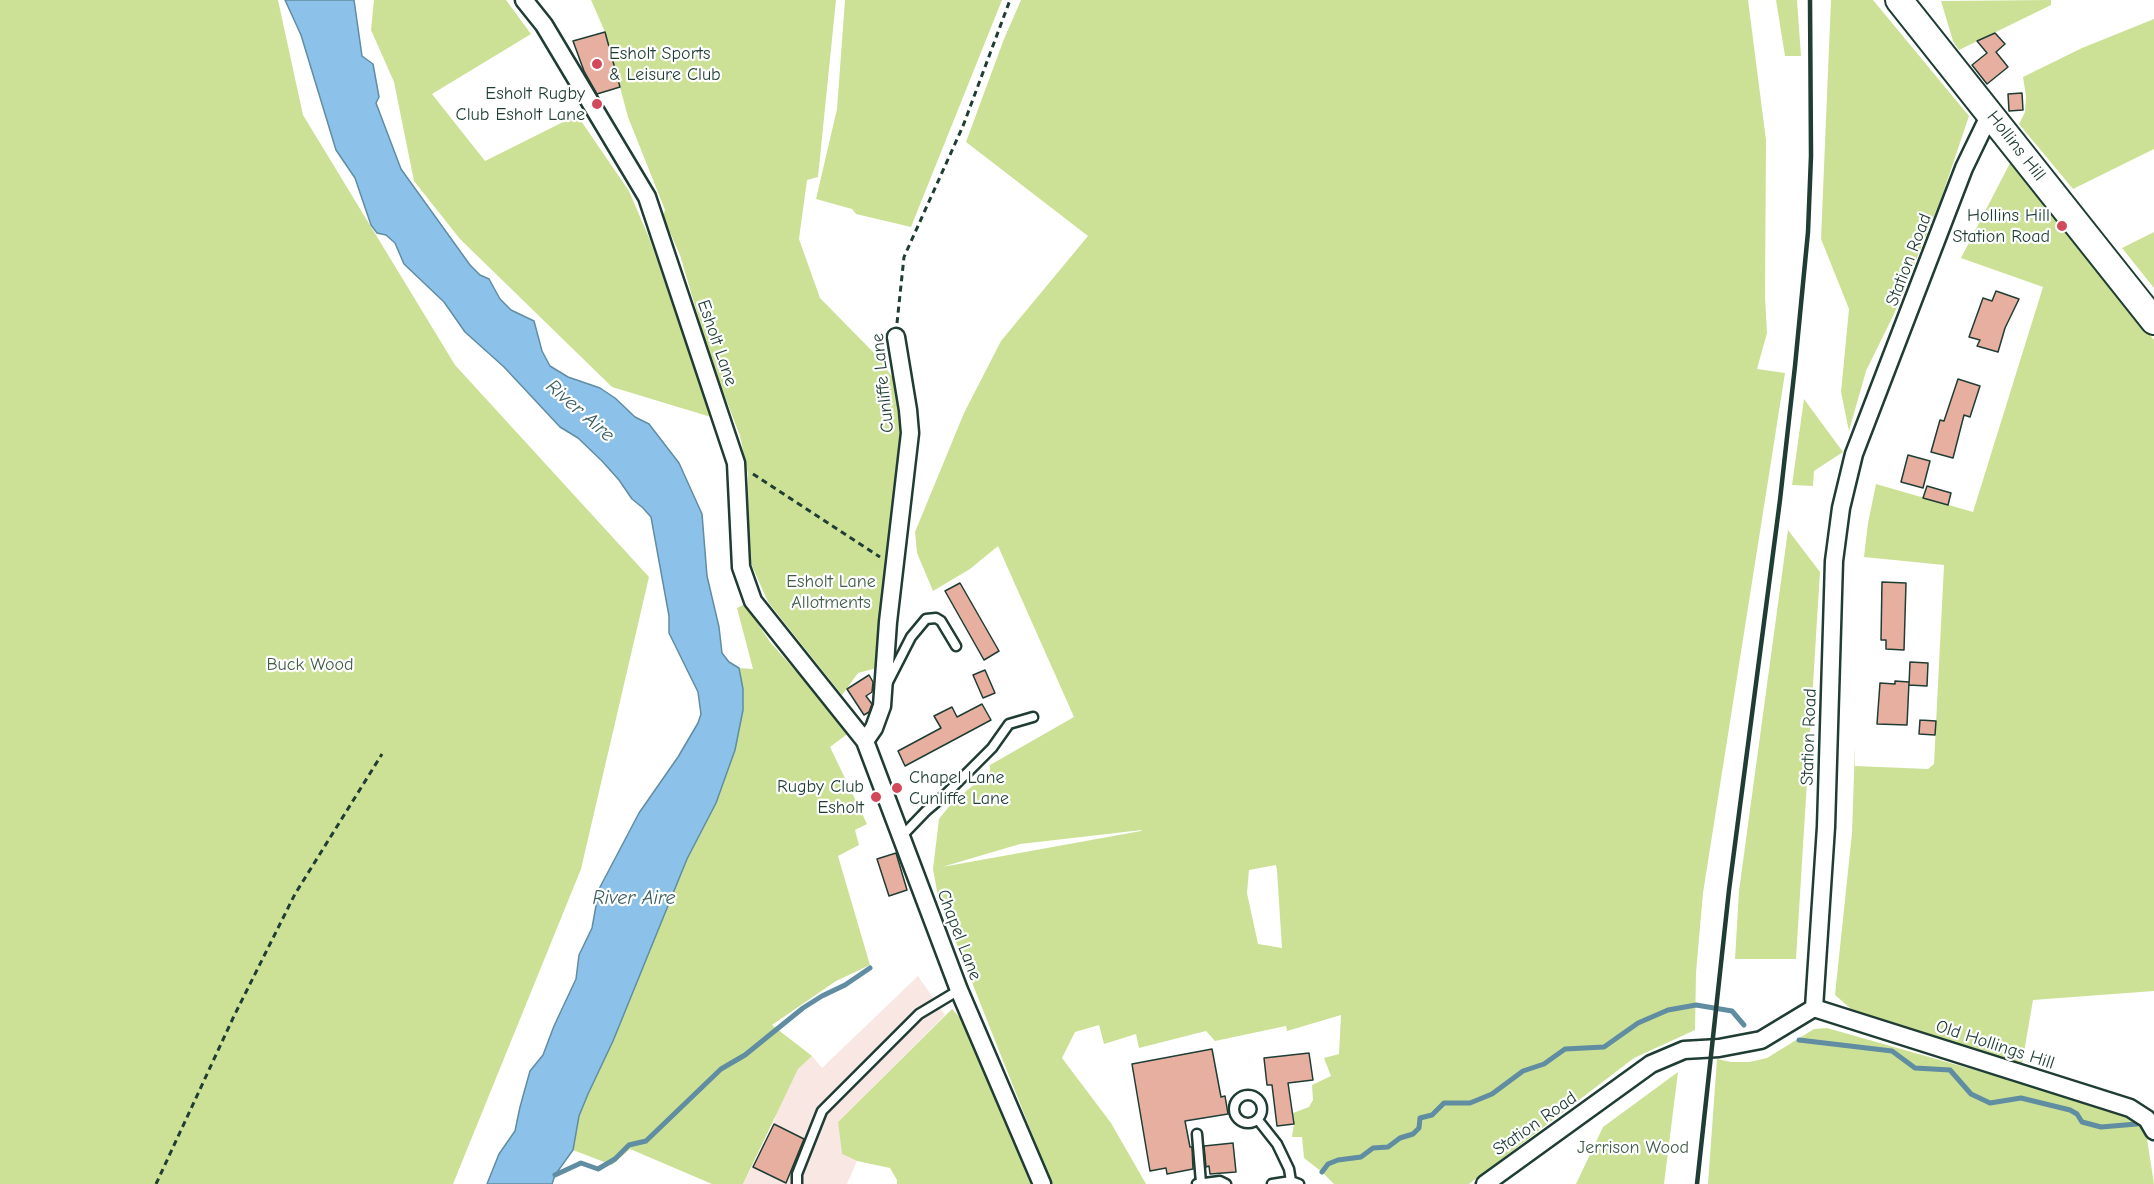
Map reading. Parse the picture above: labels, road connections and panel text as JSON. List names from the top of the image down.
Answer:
{
  "streets": {
    "main road": ["Hollins Hill"],
    "street": [
      "Station Road",
      "Esholt Lane",
      "Cunliffe Lane",
      "Chapel Lane",
      "Old Hollings Hill"
    ]
  },
  "crossings": [
    ["Hollins Hill", "Station Road"],
    ["Station Road", "Old Hollings Hill"],
    ["Esholt Lane", "Chapel Lane"],
    ["Cunliffe Lane", "Chapel Lane"]
  ],
  "water": ["River Aire"],
  "parks": ["Esholt Lane Allotments", "Buck Wood", "Jerrison Wood"],
  "places": [
    "Esholt Sports & Leisure Club",
    "Esholt Rugby Club Esholt Lane",
    "Hollins Hill Station Road",
    "Chapel Lane Cunliffe Lane",
    "Rugby Club Esholt"
  ]
}
